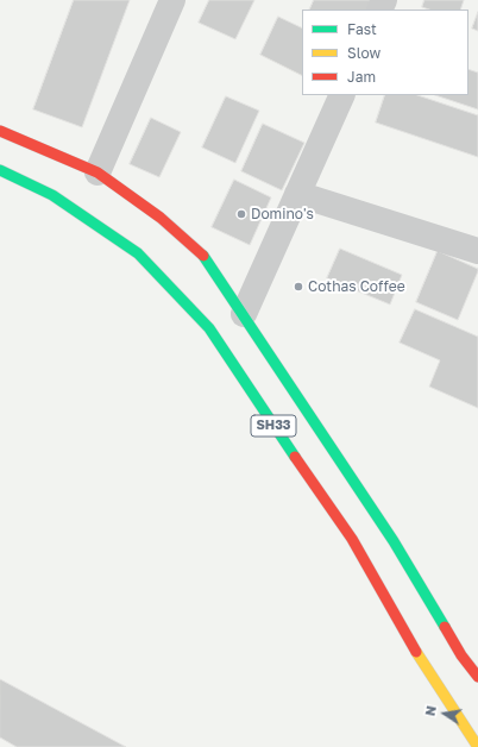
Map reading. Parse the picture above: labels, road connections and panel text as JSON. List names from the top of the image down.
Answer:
{
  "streets": {
    "main road": ["SH33"]
  },
  "places": ["Domino's", "Cothas Coffee"],
  "legend": ["Fast", "Slow", "Jam"],
  "north": "left"
}
